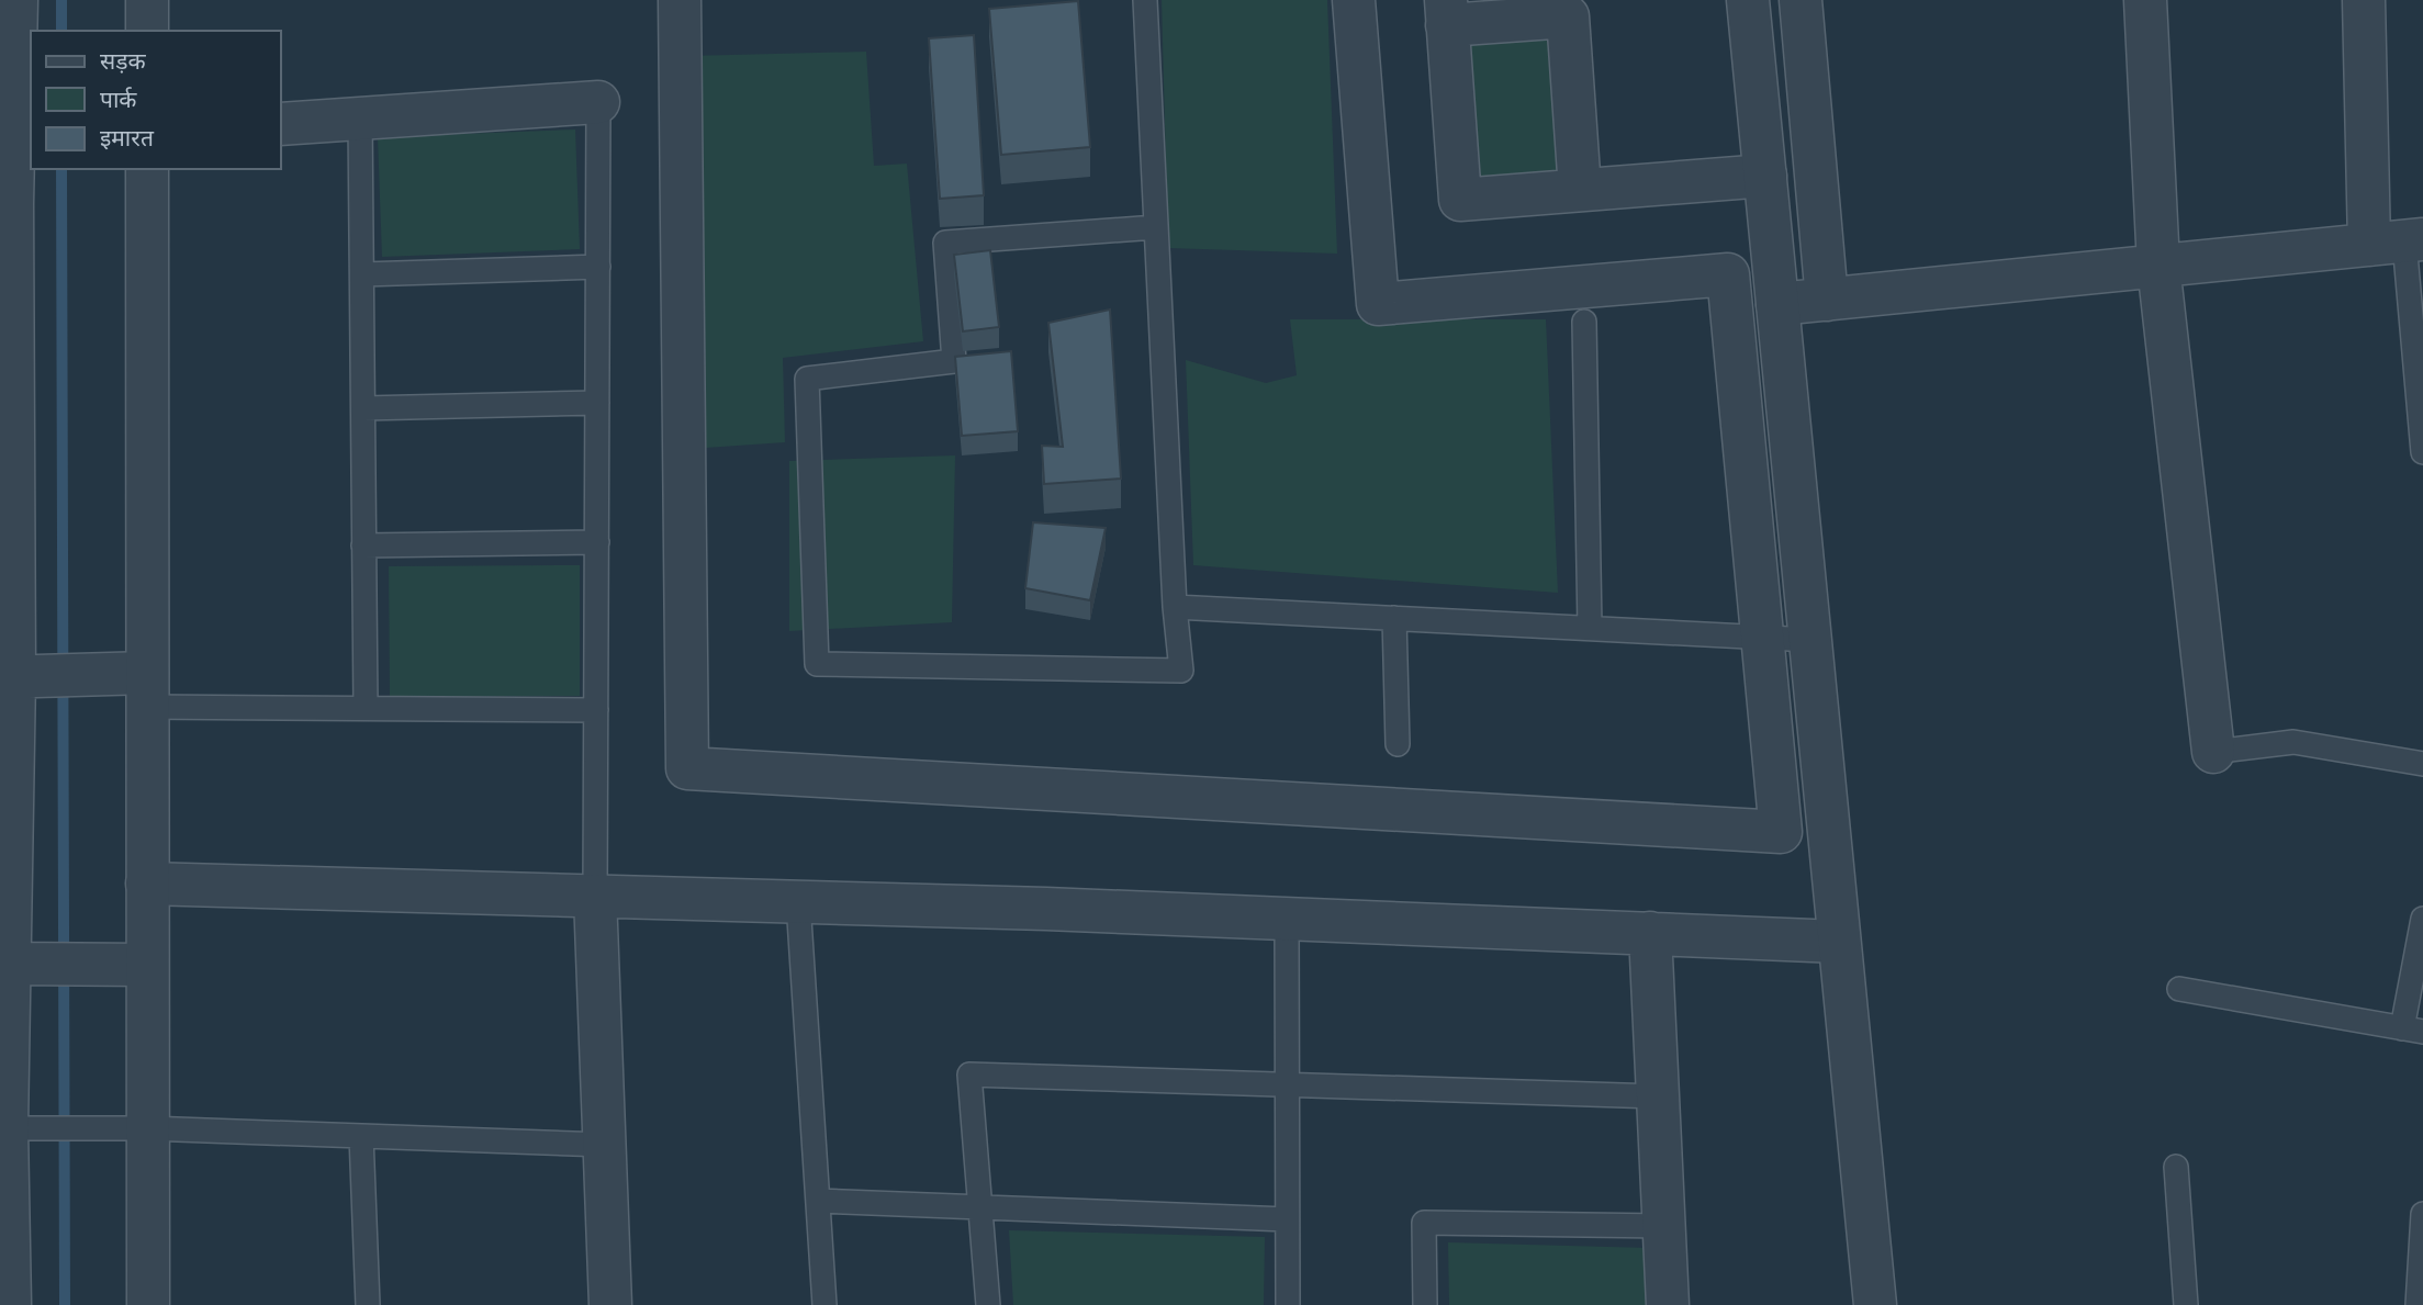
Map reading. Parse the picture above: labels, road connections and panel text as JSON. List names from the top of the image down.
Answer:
{
  "legend": ["सड़क", "पार्क", "इमारत"]
}
